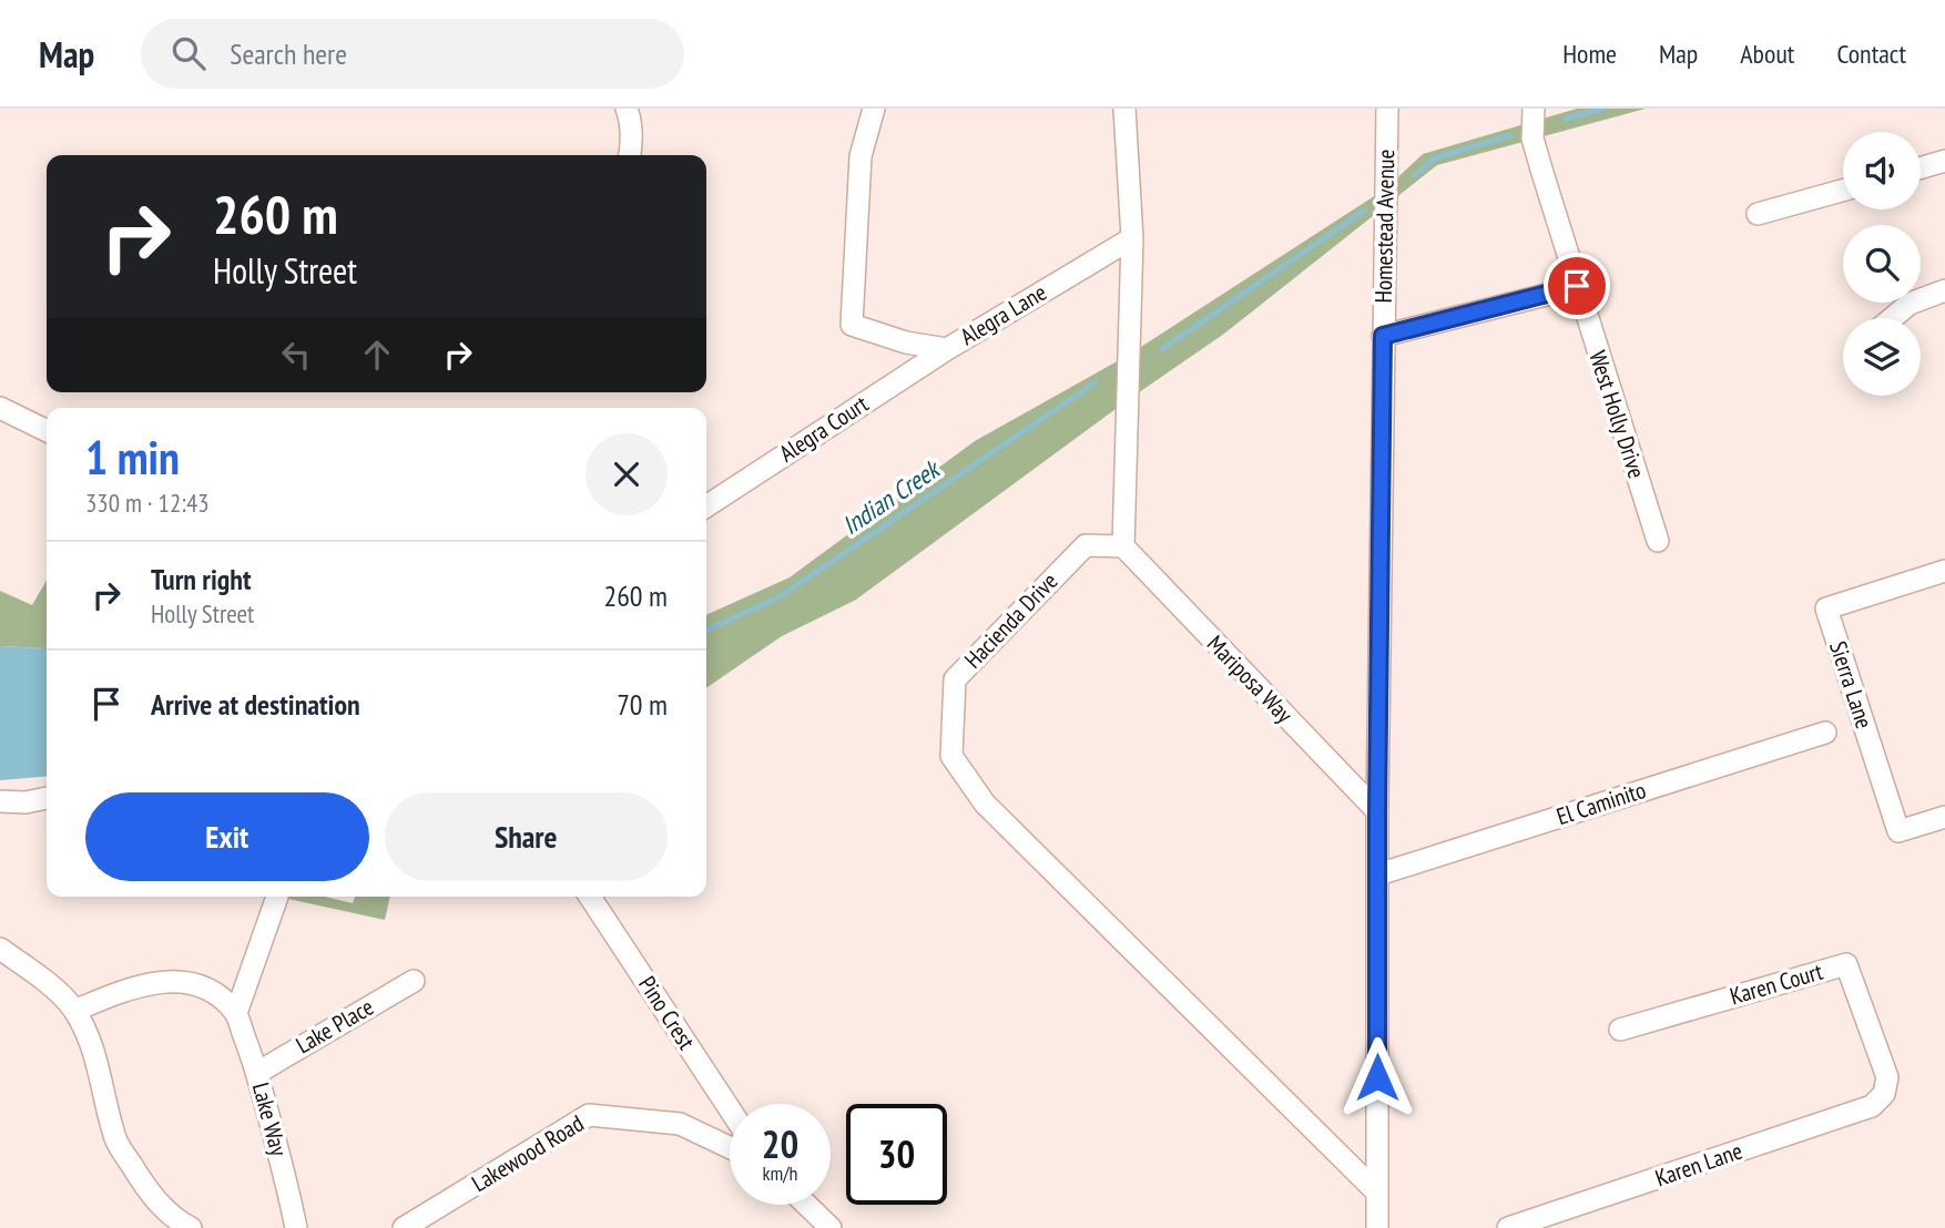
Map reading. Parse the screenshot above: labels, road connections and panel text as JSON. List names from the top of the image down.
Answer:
{
  "streets": {
    "street": [
      "Homestead Avenue",
      "Alegra Lane",
      "West Holly Drive",
      "Alegra Court",
      "Hacienda Drive",
      "Mariposa Way",
      "Sierra Lane",
      "El Caminito",
      "Karen Court",
      "Pino Crest",
      "Lake Place",
      "Lake Way",
      "Lakewood Road",
      "Karen Lane"
    ]
  },
  "crossings": [
    ["Homestead Avenue", "Hacienda Drive"],
    ["Homestead Avenue", "Mariposa Way"],
    ["Homestead Avenue", "El Caminito"],
    ["Alegra Lane", "Alegra Court"],
    ["Hacienda Drive", "Mariposa Way"],
    ["Karen Court", "Karen Lane"],
    ["Lake Place", "Lake Way"]
  ],
  "water": ["Indian Creek"],
  "page": {
    "header": "Map",
    "search": "Search here",
    "nav": [
      "Home",
      "Map",
      "About",
      "Contact"
    ],
    "turn": ["260 m", "Holly Street"],
    "heading": ["1 min", "330 m · 12:43"],
    "list": [
      {
        "name": "Turn right",
        "note": "Holly Street",
        "value": "260 m"
      },
      {
        "name": "Arrive at destination",
        "value": "70 m"
      }
    ],
    "buttons": ["Exit", "Share"],
    "speed": "20 km/h",
    "limit": "30"
  }
}
